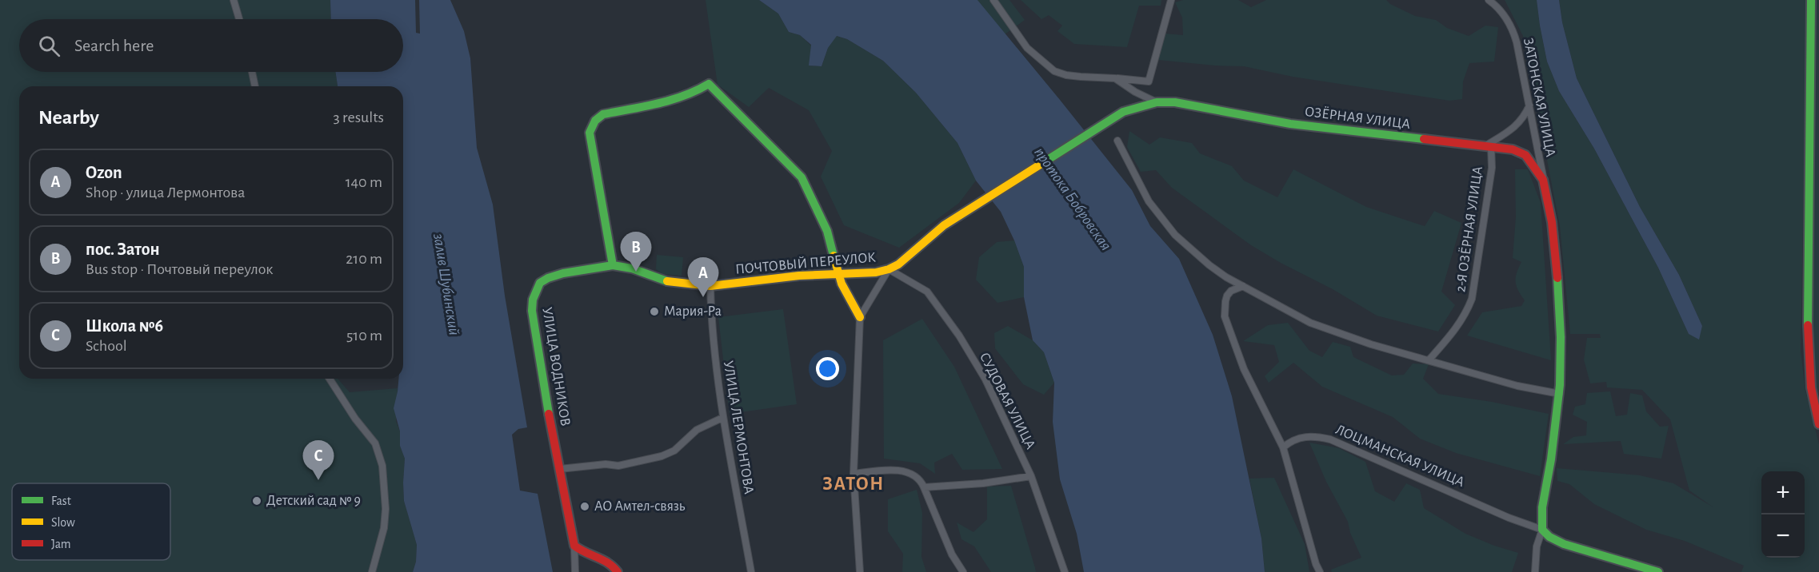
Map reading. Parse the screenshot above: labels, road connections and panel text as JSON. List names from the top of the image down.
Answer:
{
  "streets": {
    "street": [
      "ЗАТОНСКАЯ УЛИЦА",
      "ОЗЁРНАЯ УЛИЦА",
      "2-Я ОЗЁРНАЯ УЛИЦА",
      "ПОЧТОВЫЙ ПЕРЕУЛОК",
      "УЛИЦА ВОДНИКОВ",
      "СУДОВАЯ УЛИЦА",
      "УЛИЦА ЛЕРМОНТОВА",
      "ЛОЦМАНСКАЯ УЛИЦА"
    ]
  },
  "crossings": [
    ["ЗАТОНСКАЯ УЛИЦА", "ОЗЁРНАЯ УЛИЦА"],
    ["ОЗЁРНАЯ УЛИЦА", "2-Я ОЗЁРНАЯ УЛИЦА"],
    ["ОЗЁРНАЯ УЛИЦА", "ПОЧТОВЫЙ ПЕРЕУЛОК"],
    ["ОЗЁРНАЯ УЛИЦА", "СУДОВАЯ УЛИЦА"],
    ["ПОЧТОВЫЙ ПЕРЕУЛОК", "УЛИЦА ВОДНИКОВ"],
    ["ПОЧТОВЫЙ ПЕРЕУЛОК", "СУДОВАЯ УЛИЦА"],
    ["ПОЧТОВЫЙ ПЕРЕУЛОК", "УЛИЦА ЛЕРМОНТОВА"]
  ],
  "districts": ["ЗАТОН"],
  "water": ["протока Бобровская", "залив Шубинский"],
  "places": ["Мария-Ра", "Детский сад № 9", "АО Амтел-связь"],
  "legend": ["Fast", "Slow", "Jam"],
  "page": {
    "search": "Search here",
    "heading": ["Nearby", "3 results"],
    "list": [
      {
        "mark": "A",
        "name": "Ozon",
        "note": "Shop · улица Лермонтова",
        "value": "140 m"
      },
      {
        "mark": "B",
        "name": "пос. Затон",
        "note": "Bus stop · Почтовый переулок",
        "value": "210 m"
      },
      {
        "mark": "C",
        "name": "Школа №6",
        "note": "School",
        "value": "510 m"
      }
    ],
    "pins": ["B", "A", "C"],
    "map_buttons": ["+", "−"]
  }
}
